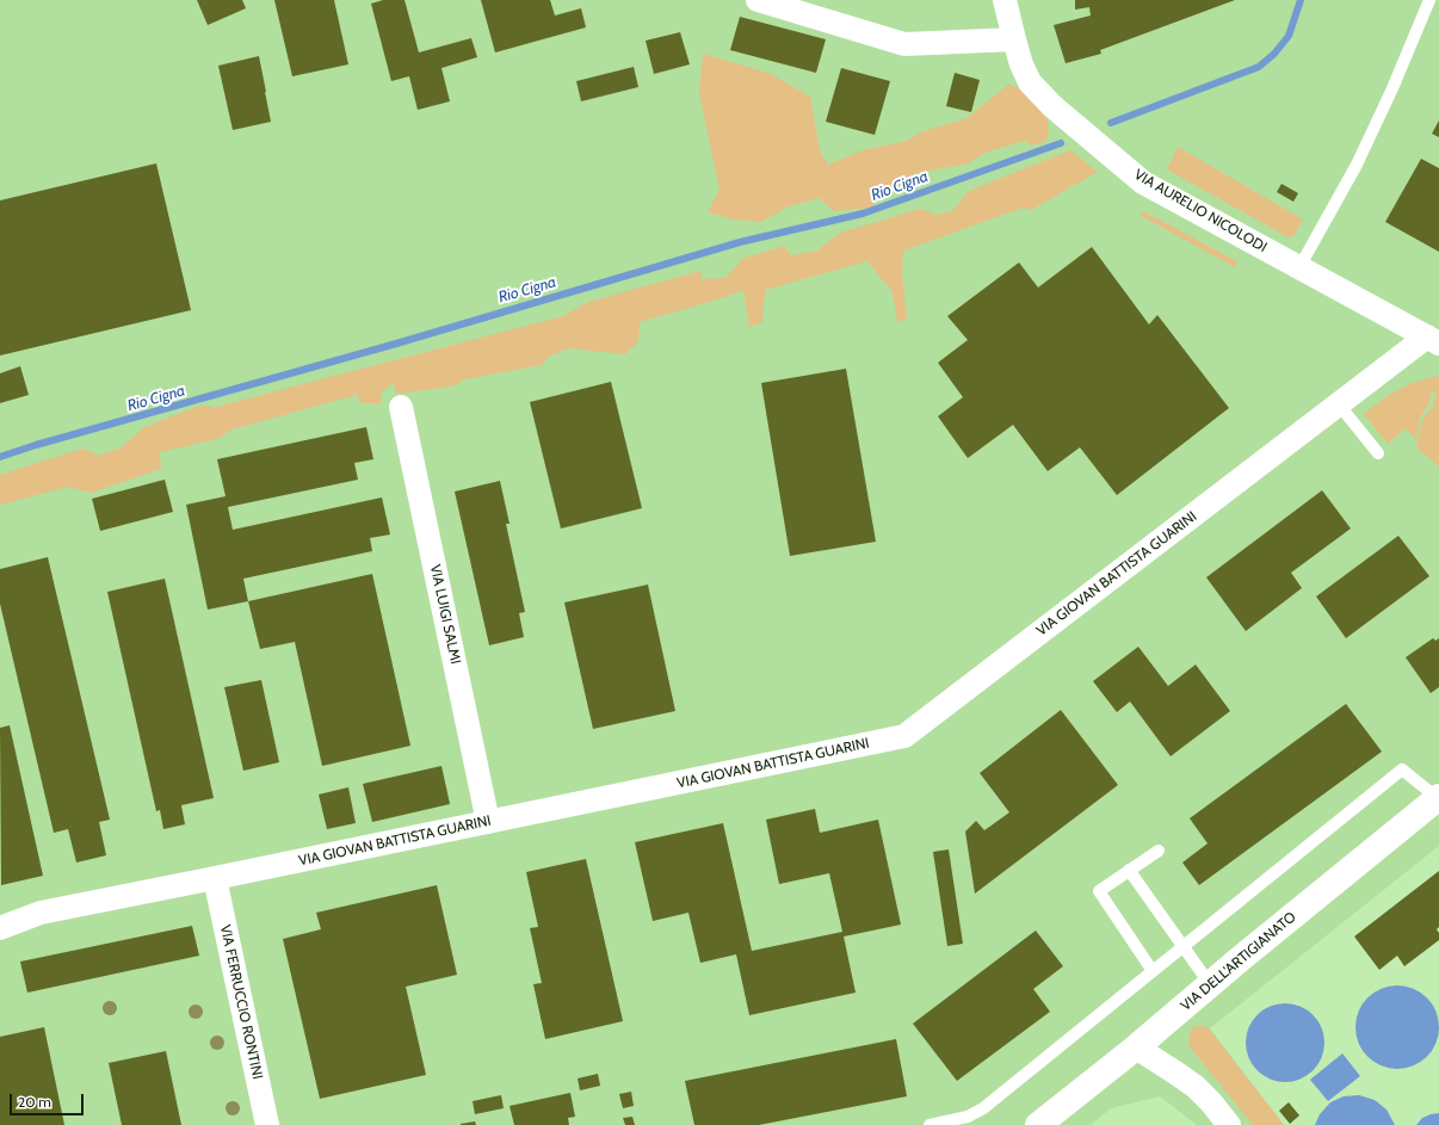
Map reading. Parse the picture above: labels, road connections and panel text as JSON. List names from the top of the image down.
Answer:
{
  "streets": {
    "street": [
      "VIA AURELIO NICOLODI",
      "VIA GIOVAN BATTISTA GUARINI",
      "VIA LUIGI SALMI",
      "VIA DELL'ARTIGIANATO",
      "VIA FERRUCCIO RONTINI"
    ]
  },
  "crossings": [
    ["VIA AURELIO NICOLODI", "VIA GIOVAN BATTISTA GUARINI"],
    ["VIA GIOVAN BATTISTA GUARINI", "VIA LUIGI SALMI"],
    ["VIA GIOVAN BATTISTA GUARINI", "VIA FERRUCCIO RONTINI"]
  ],
  "water": ["Rio Cigna"],
  "scale_bar": "20 m"
}
